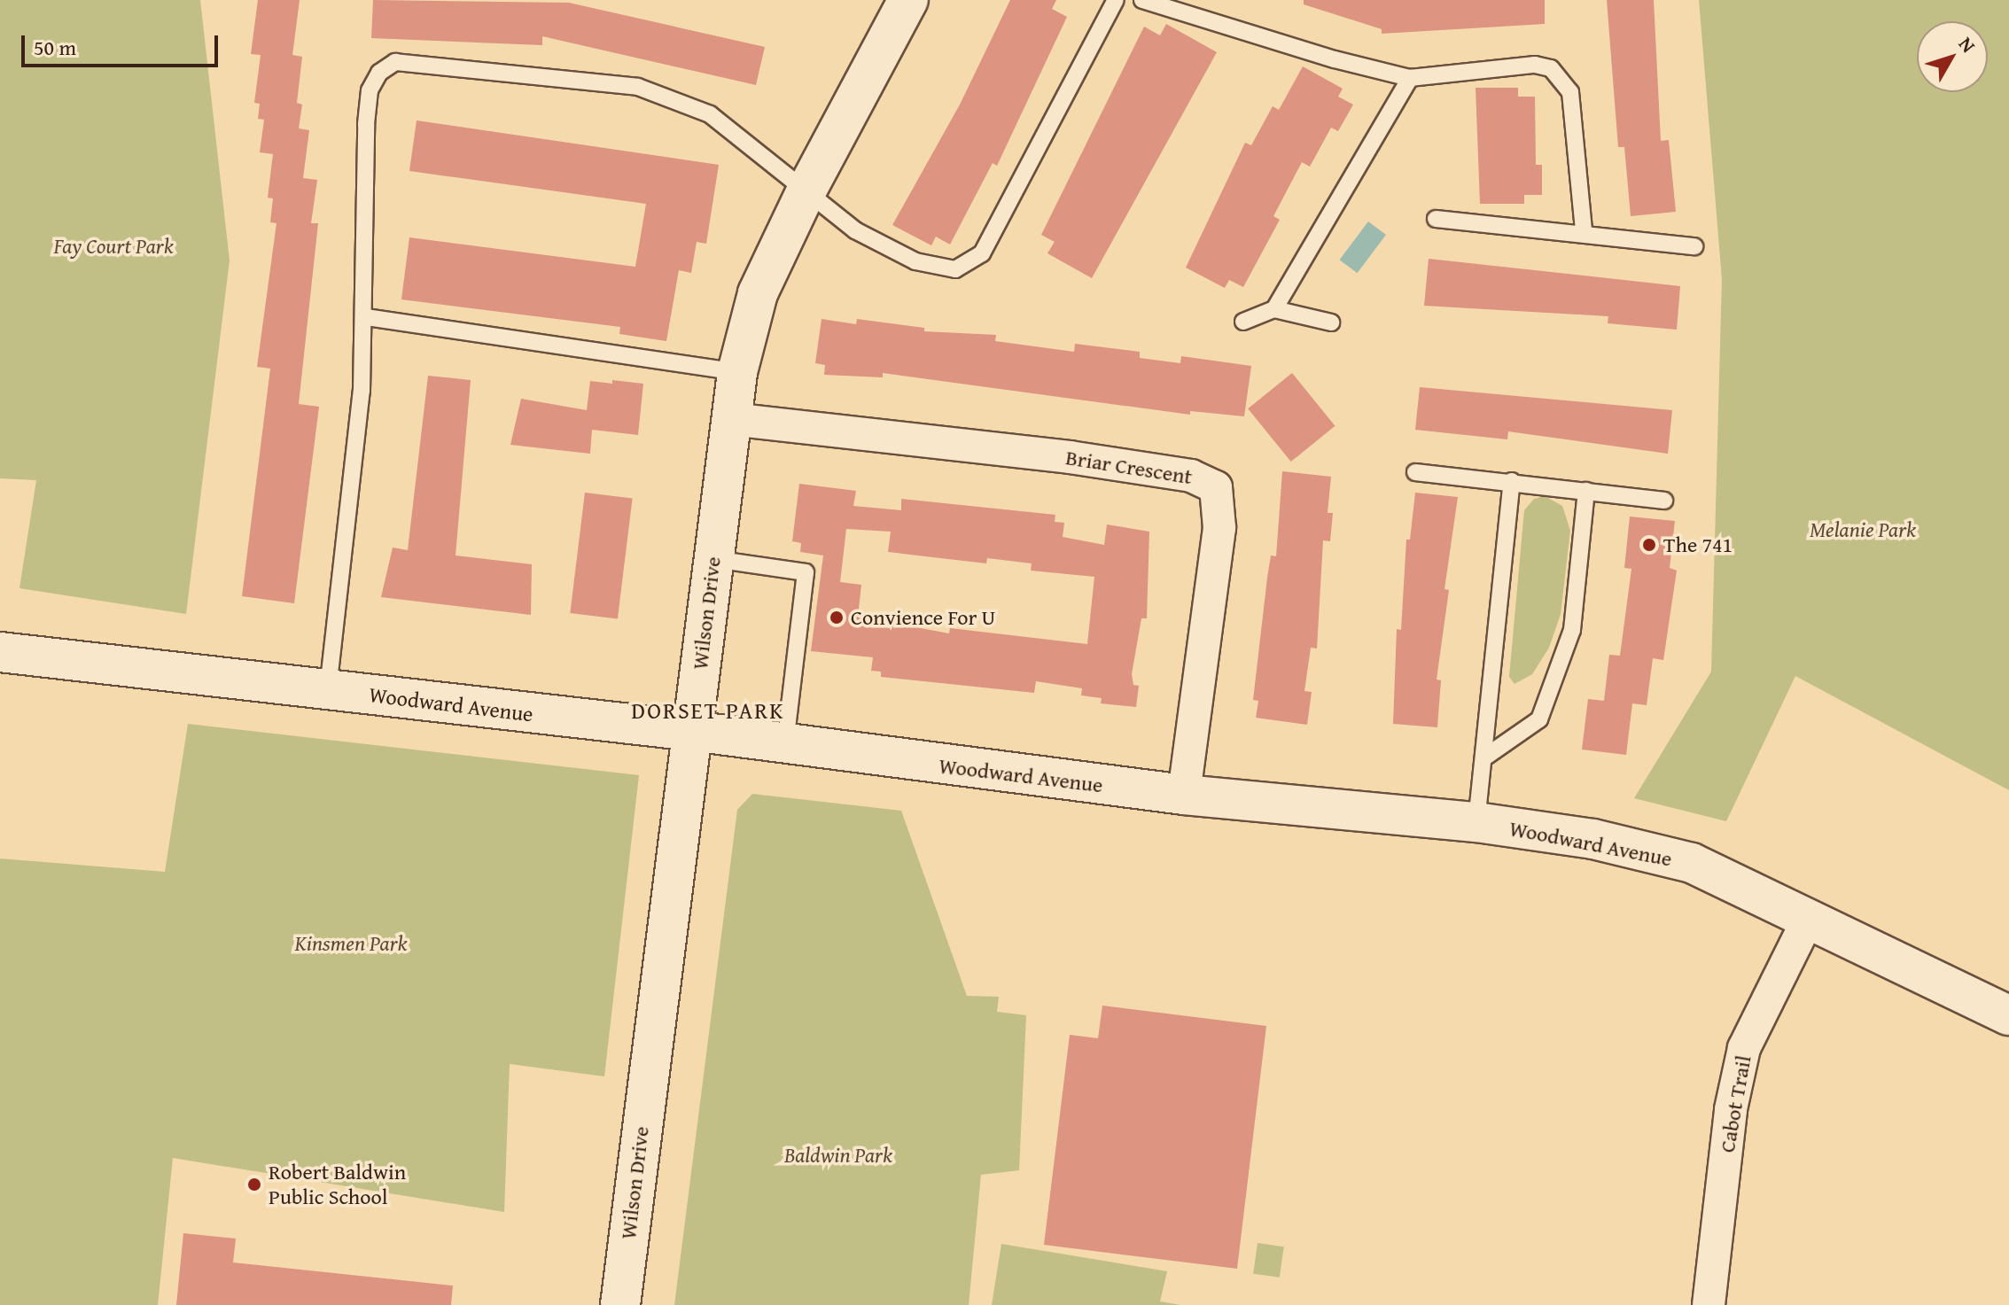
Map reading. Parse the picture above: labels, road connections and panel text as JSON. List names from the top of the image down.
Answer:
{
  "streets": {
    "street": [
      "Briar Crescent",
      "Wilson Drive",
      "Woodward Avenue",
      "Cabot Trail"
    ]
  },
  "crossings": [
    ["Briar Crescent", "Wilson Drive"],
    ["Briar Crescent", "Woodward Avenue"],
    ["Wilson Drive", "Woodward Avenue"],
    ["Woodward Avenue", "Cabot Trail"]
  ],
  "districts": ["DORSET PARK"],
  "parks": [
    "Fay Court Park",
    "Melanie Park",
    "Kinsmen Park",
    "Baldwin Park"
  ],
  "places": ["The 741", "Convience For U", "Robert Baldwin Public School"],
  "scale_bar": "50 m",
  "north": "top right"
}
